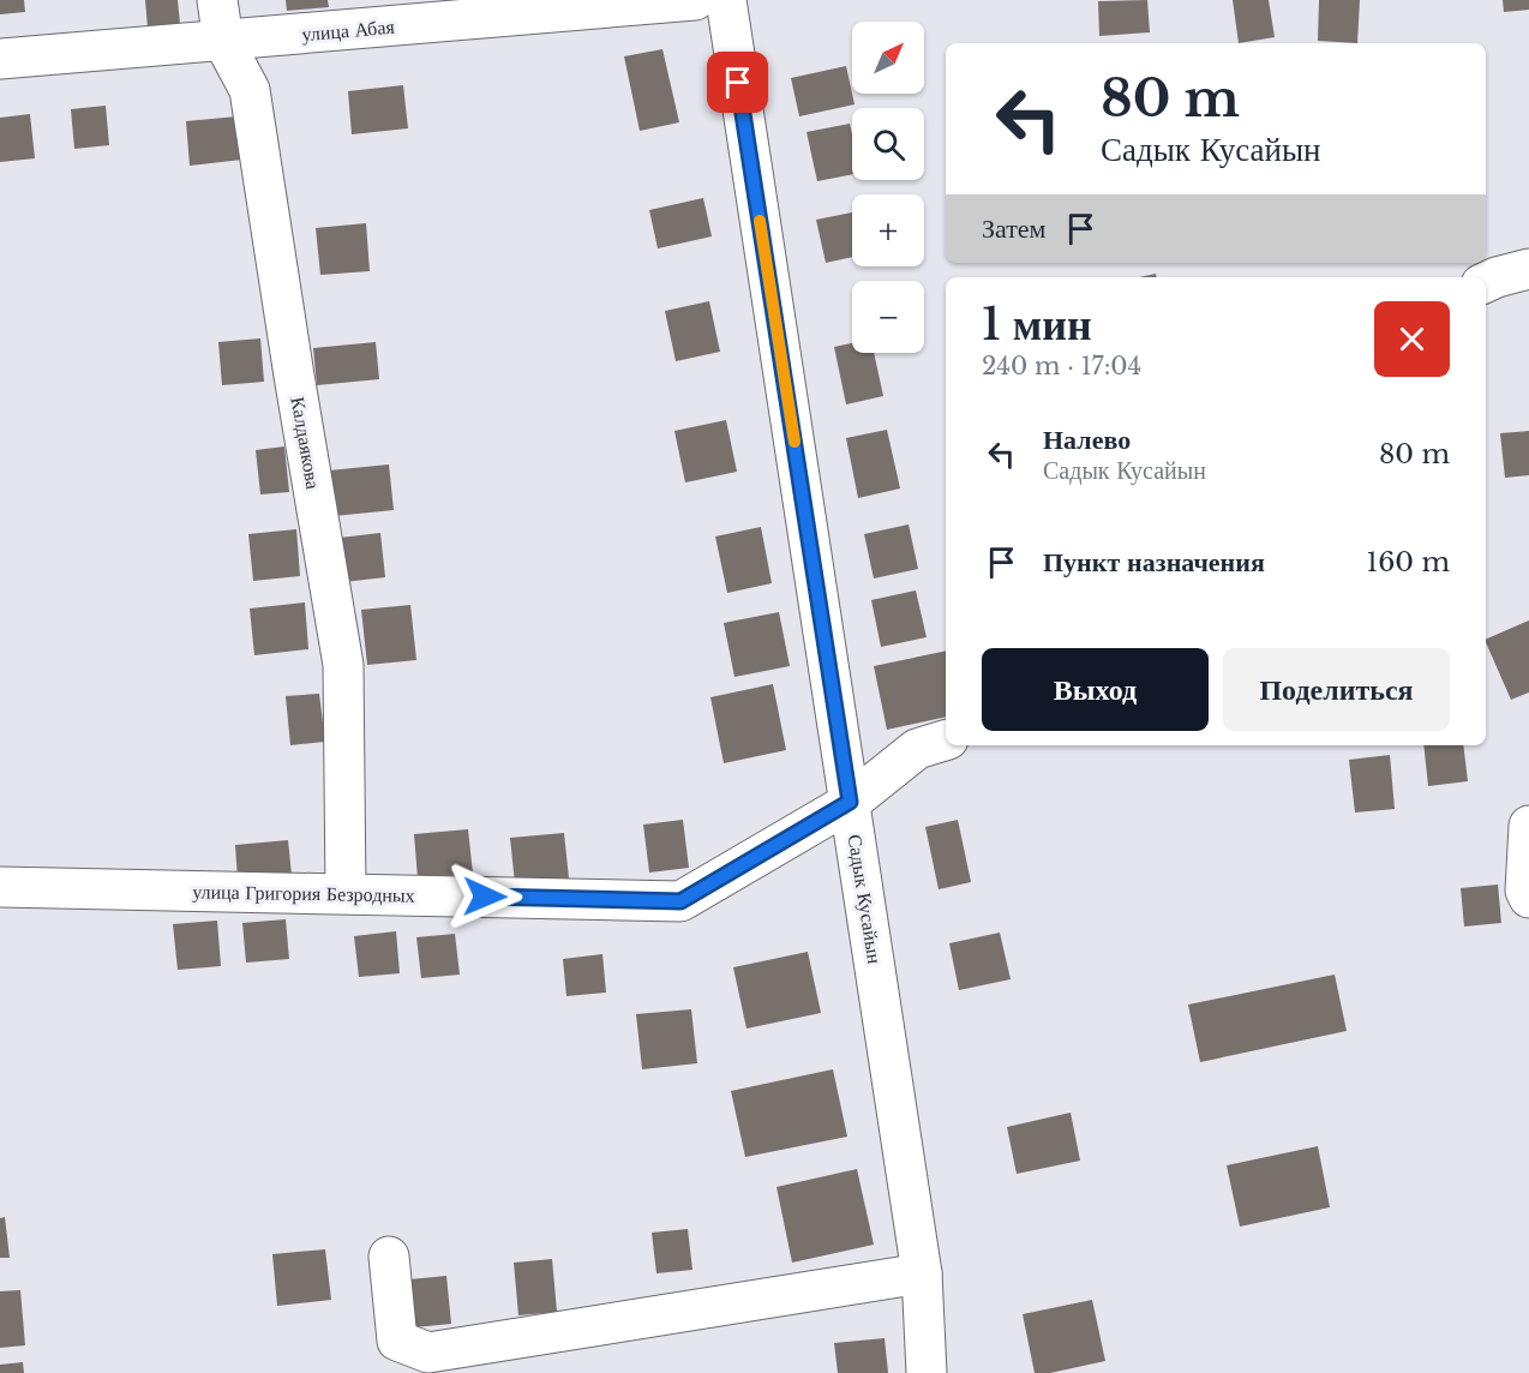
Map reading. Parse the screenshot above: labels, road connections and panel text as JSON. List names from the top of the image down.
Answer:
{
  "streets": {
    "street": [
      "улица Абая",
      "Калдаякова",
      "улица Григория Безродных",
      "Садык Кусайын"
    ]
  },
  "crossings": [
    ["улица Абая", "Калдаякова"],
    ["Калдаякова", "улица Григория Безродных"],
    ["улица Григория Безродных", "Садык Кусайын"]
  ],
  "north": "top right",
  "page": {
    "map_buttons": ["+", "−"],
    "turn": ["80 m", "Садык Кусайын"],
    "then": "Затем",
    "heading": ["1 мин", "240 m · 17:04"],
    "list": [
      {
        "name": "Налево",
        "note": "Садык Кусайын",
        "value": "80 m"
      },
      {
        "name": "Пункт назначения",
        "value": "160 m"
      }
    ],
    "buttons": ["Выход", "Поделиться"]
  }
}
